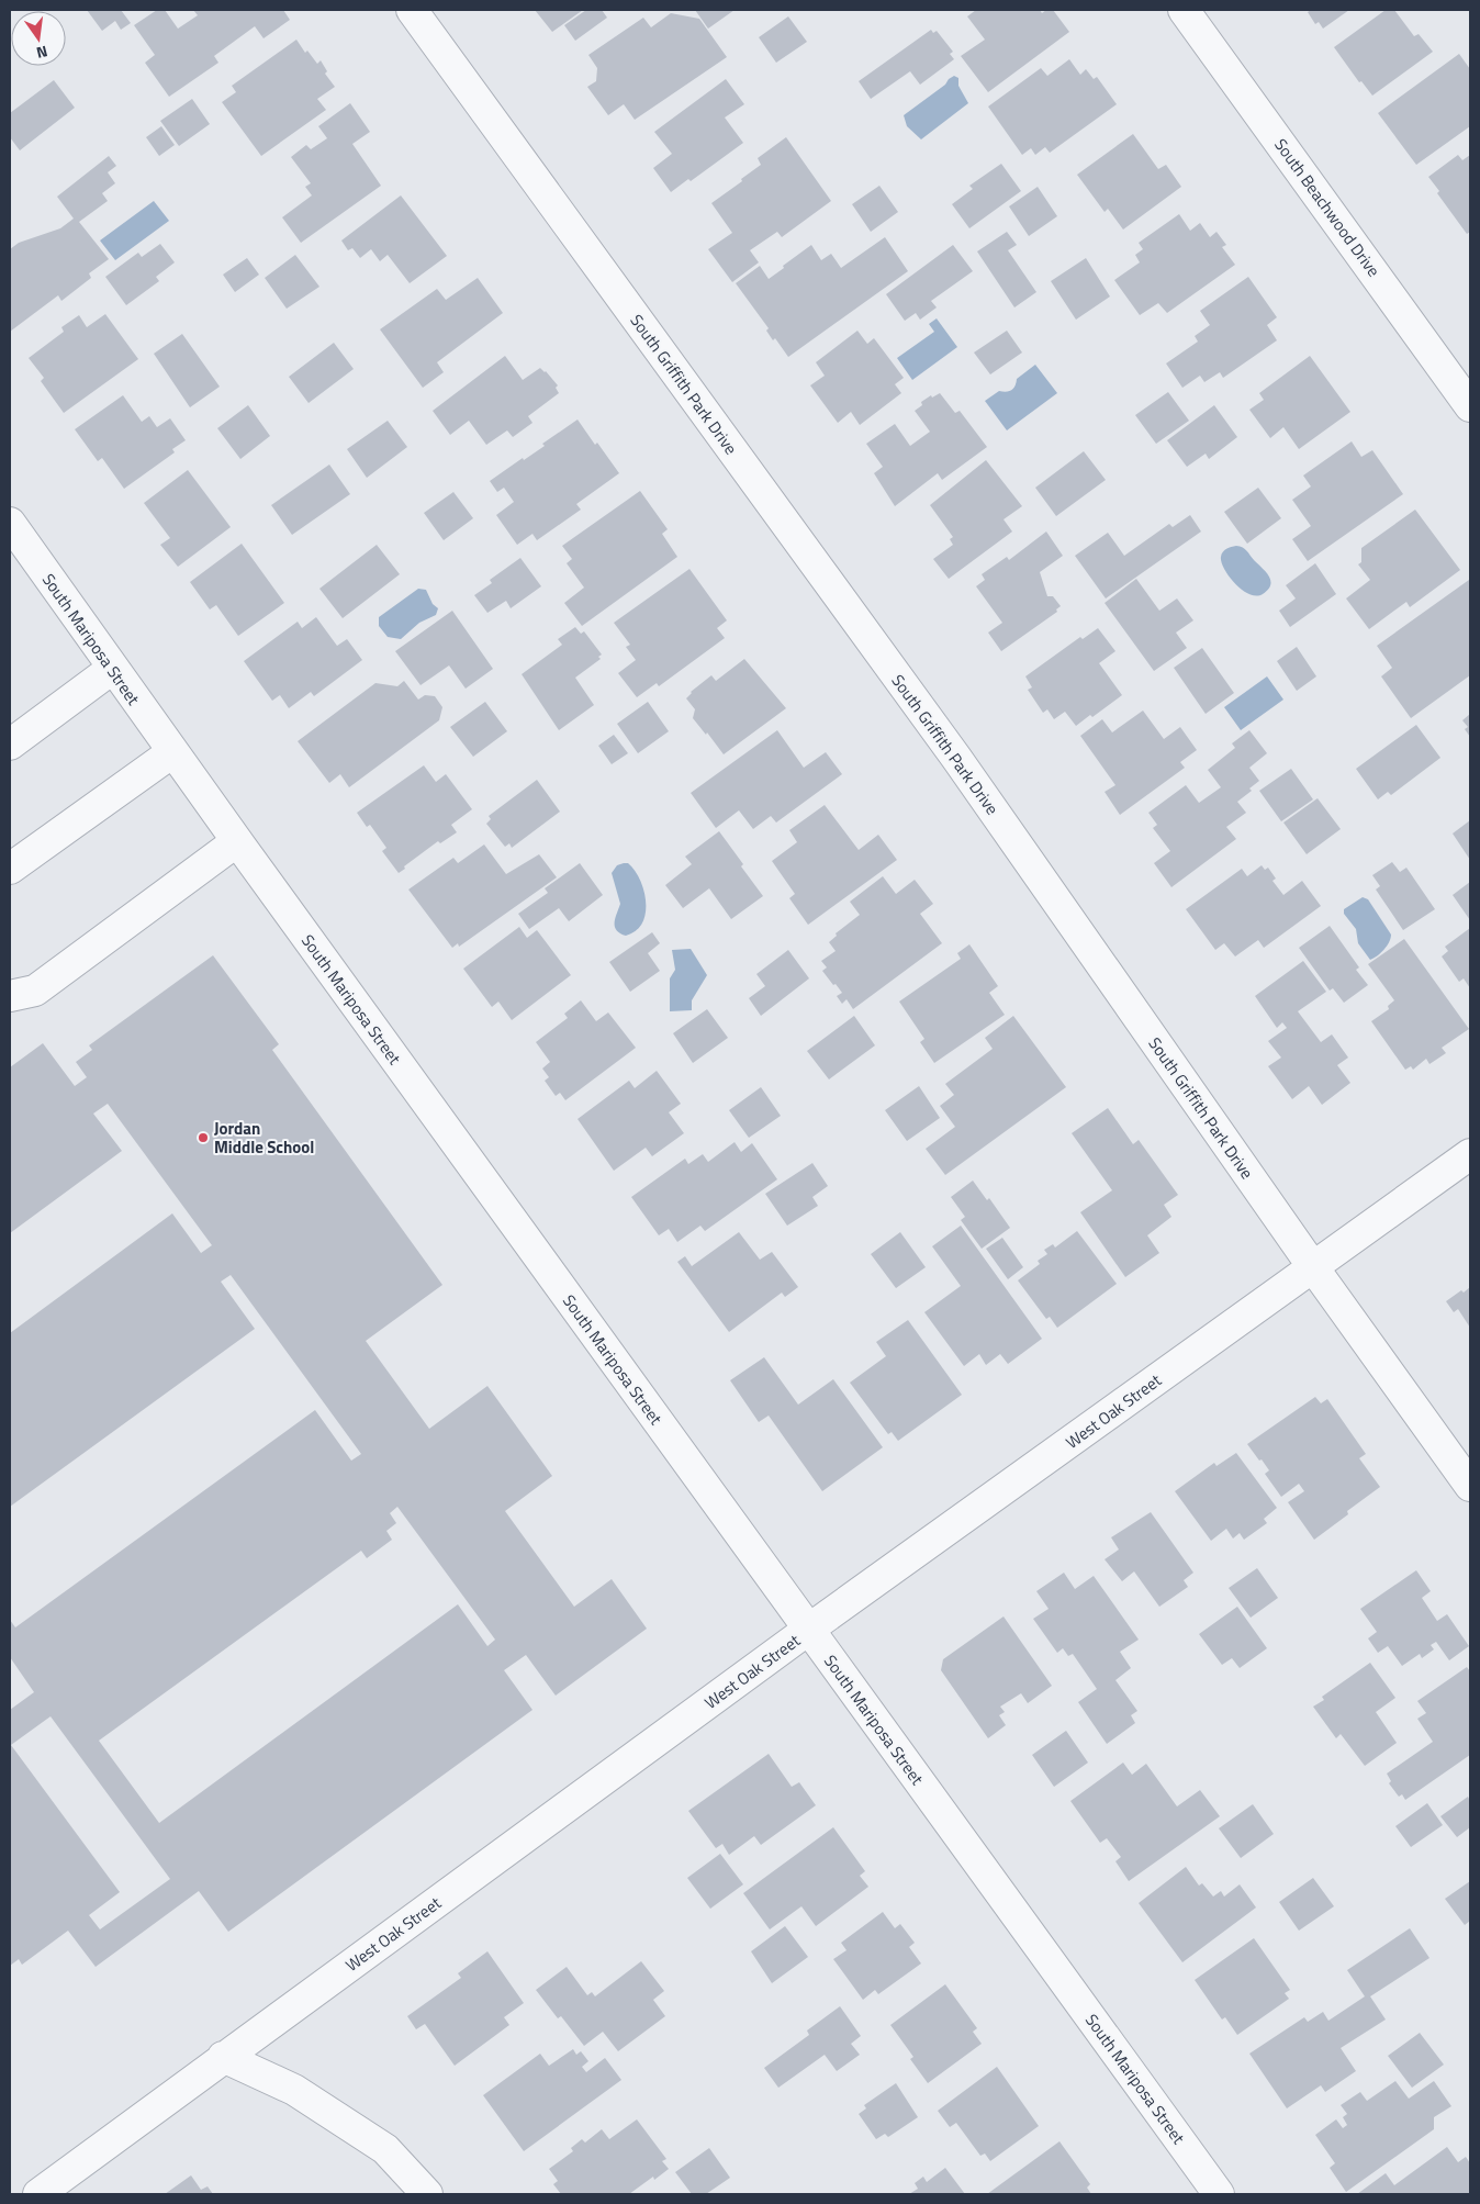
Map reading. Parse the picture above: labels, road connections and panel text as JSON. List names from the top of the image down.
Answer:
{
  "streets": {
    "street": [
      "South Beachwood Drive",
      "South Griffith Park Drive",
      "South Mariposa Street",
      "West Oak Street"
    ]
  },
  "crossings": [
    ["South Griffith Park Drive", "West Oak Street"],
    ["South Mariposa Street", "West Oak Street"]
  ],
  "places": ["Jordan Middle School"],
  "north": "bottom"
}
